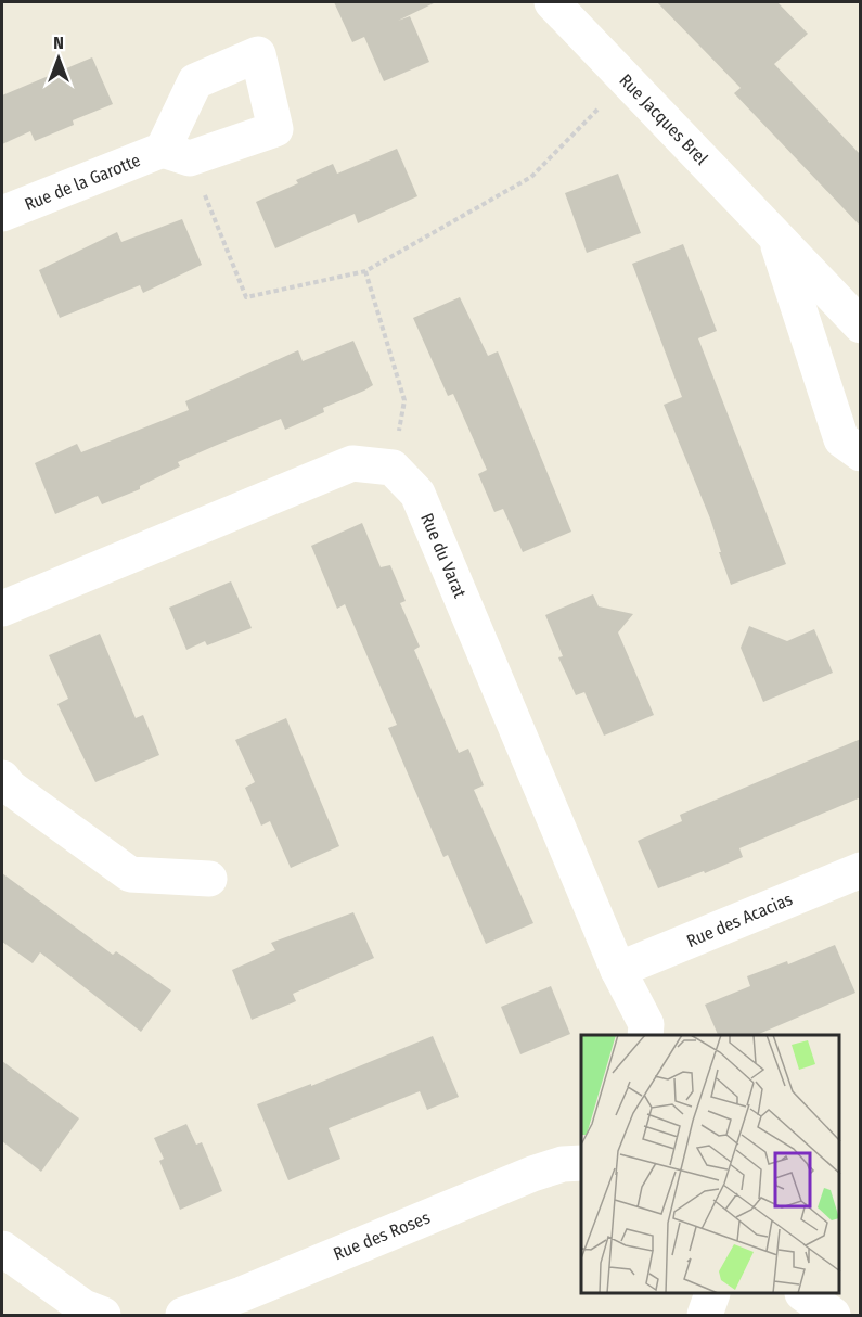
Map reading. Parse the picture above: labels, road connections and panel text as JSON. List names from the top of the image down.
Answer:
{
  "streets": {
    "street": [
      "Rue Jacques Brel",
      "Rue de la Garotte",
      "Rue du Varat",
      "Rue des Acacias",
      "Rue des Roses"
    ]
  },
  "crossings": [
    ["Rue du Varat", "Rue des Acacias"]
  ],
  "north": "top"
}
